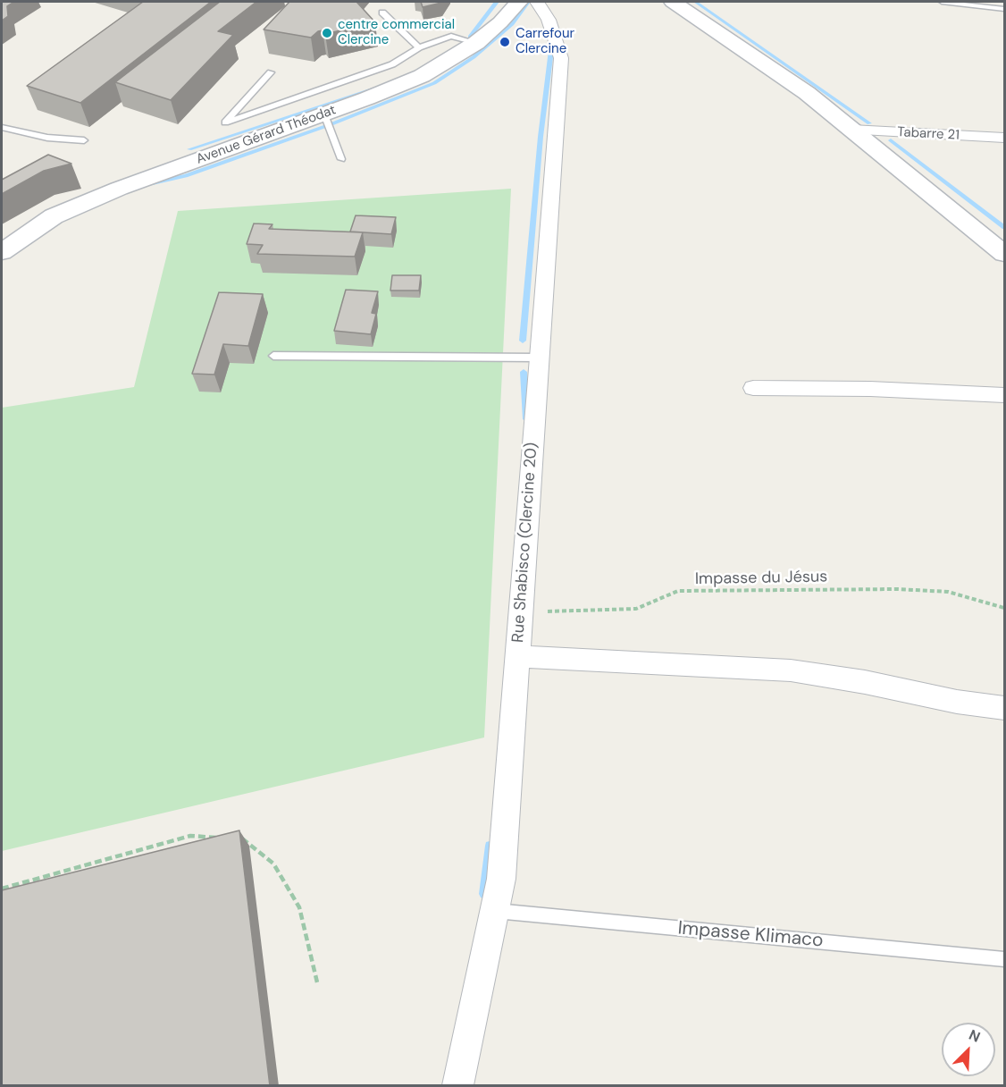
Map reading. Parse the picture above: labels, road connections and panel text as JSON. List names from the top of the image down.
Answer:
{
  "streets": {
    "street": ["Tabarre 21", "Avenue Gérard Théodat", "Rue Shabisco (Clercine 20)"],
    "lane": ["Impasse Klimaco"],
    "path": ["Impasse du Jésus"]
  },
  "crossings": [
    ["Avenue Gérard Théodat", "Rue Shabisco (Clercine 20)"],
    ["Rue Shabisco (Clercine 20)", "Impasse du Jésus"],
    ["Rue Shabisco (Clercine 20)", "Impasse Klimaco"]
  ],
  "places": ["centre commercial Clercine", "Carrefour Clercine"],
  "north": "top right"
}
